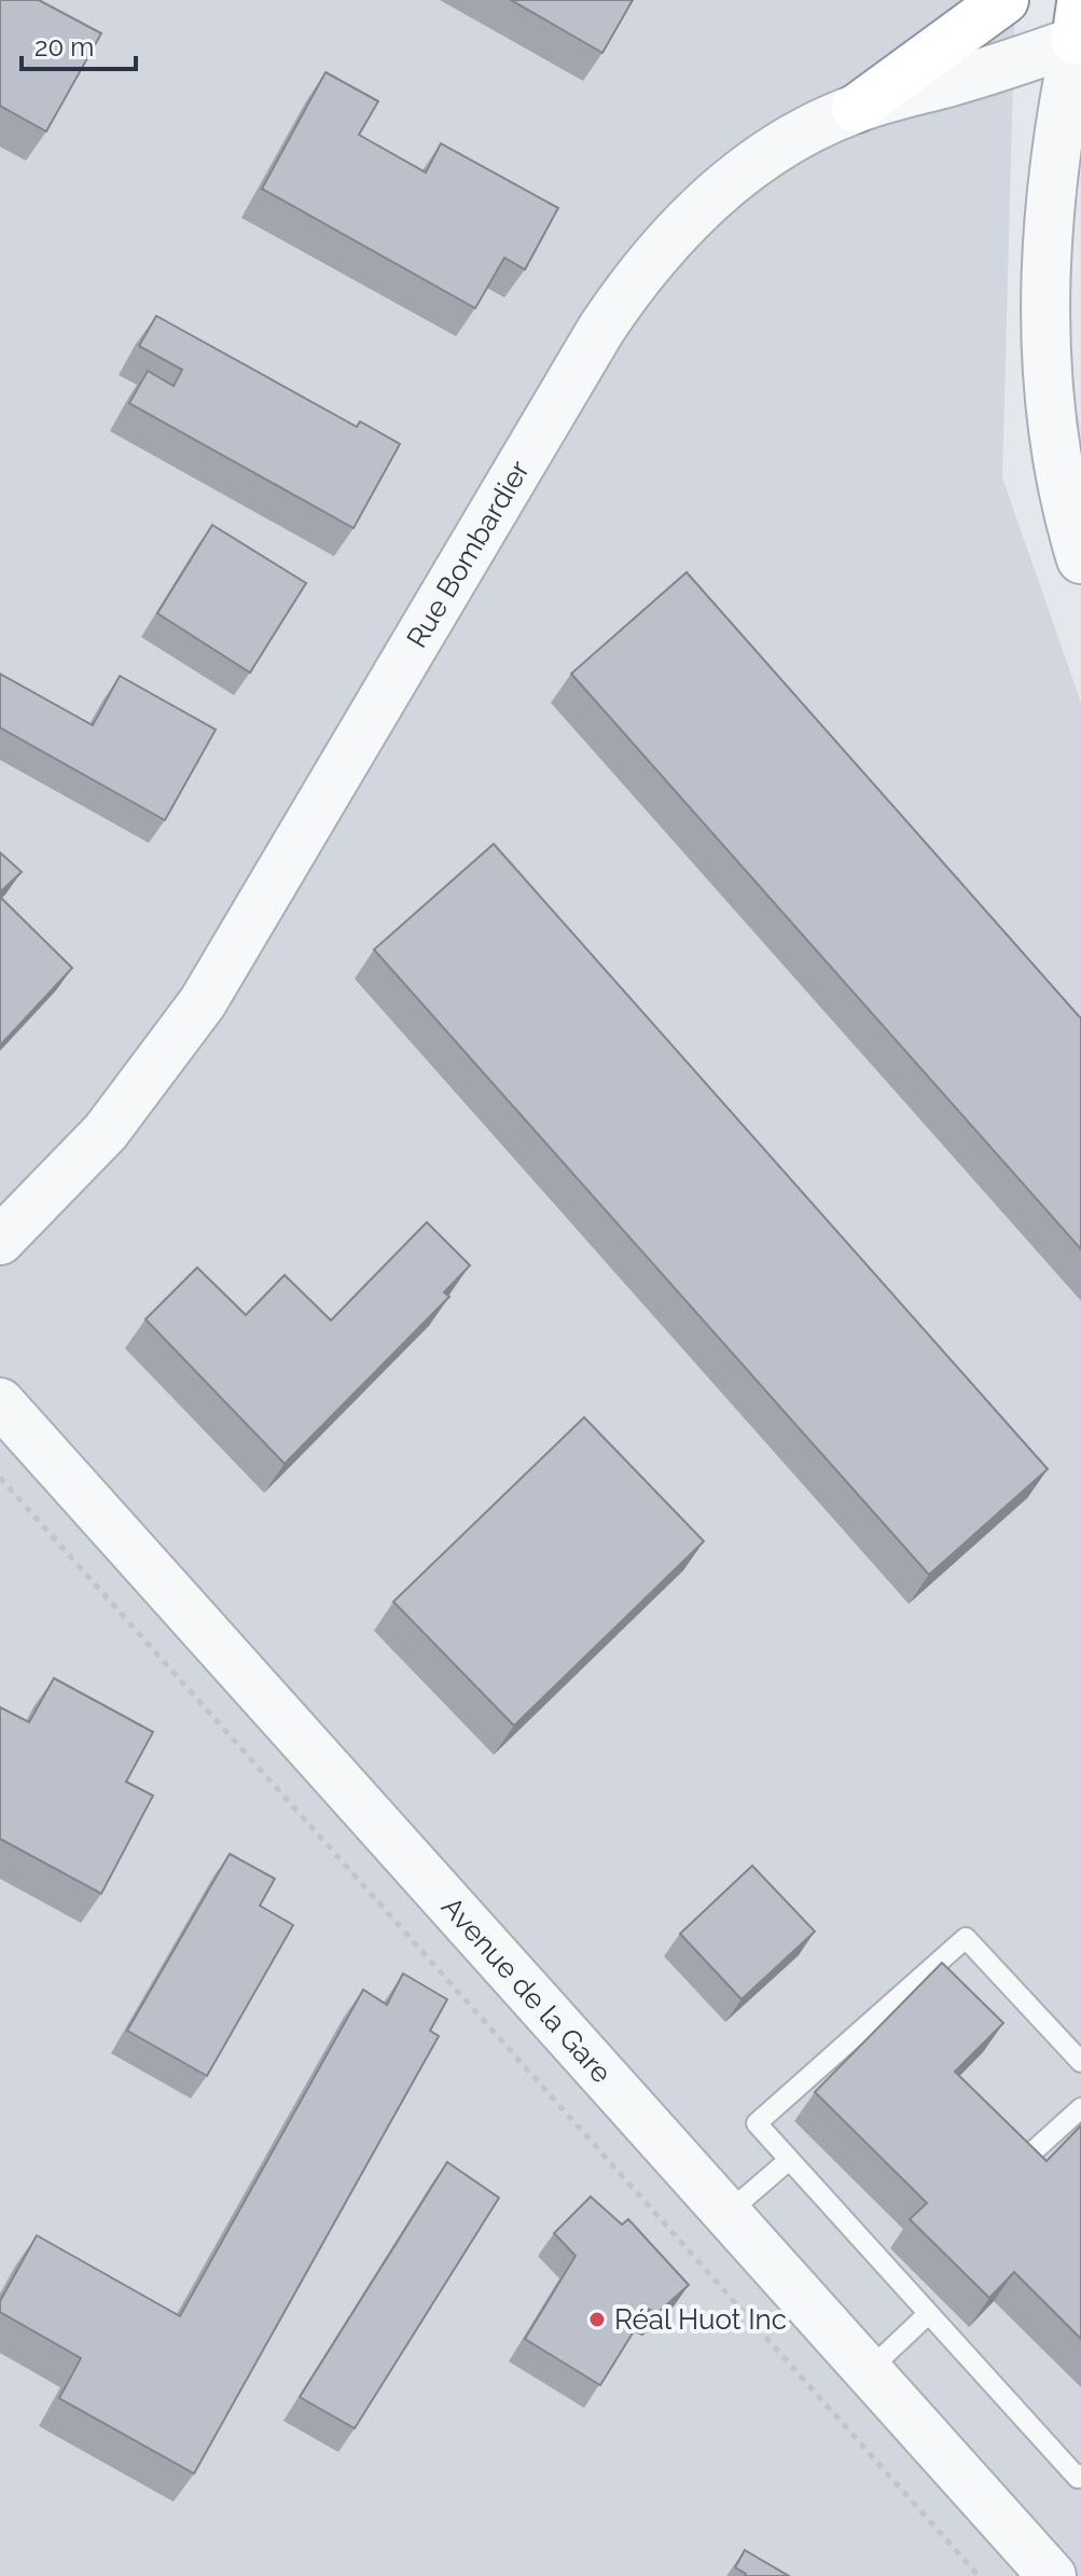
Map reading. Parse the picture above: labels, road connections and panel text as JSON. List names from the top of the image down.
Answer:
{
  "streets": {
    "street": ["Rue Bombardier", "Avenue de la Gare"]
  },
  "places": ["Réal Huot Inc"],
  "scale_bar": "20 m"
}
